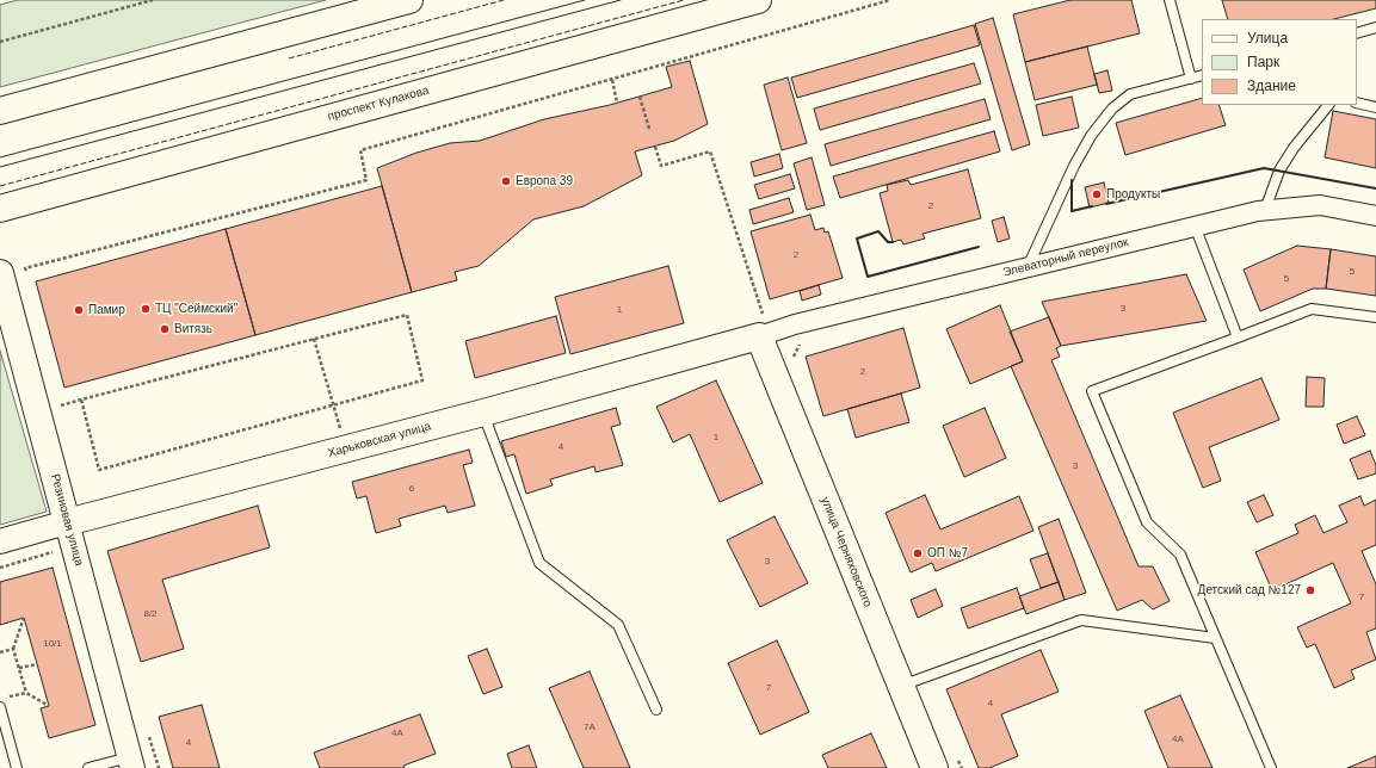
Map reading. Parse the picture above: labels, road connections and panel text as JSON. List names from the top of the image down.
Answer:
{
  "streets": {
    "main road": [
      "проспект Кулакова",
      "Харьковская улица",
      "Резиновая улица",
      "улица Черняховского"
    ],
    "street": ["Элеваторный переулок"]
  },
  "crossings": [
    ["Элеваторный переулок", "Харьковская улица"],
    ["Элеваторный переулок", "улица Черняховского"],
    ["Харьковская улица", "Резиновая улица"],
    ["Харьковская улица", "улица Черняховского"]
  ],
  "places": [
    "Европа 39",
    "Продукты",
    "ТЦ \"Сеймский\"",
    "Памир",
    "Витязь",
    "ОП №7",
    "Детский сад №127"
  ],
  "house_numbers": [
    "2",
    "2",
    "5",
    "5",
    "3",
    "1",
    "2",
    "1",
    "4",
    "3",
    "6",
    "3",
    "7",
    "8/2",
    "10/1",
    "7",
    "4",
    "7А",
    "4А",
    "4А",
    "4"
  ],
  "legend": ["Улица", "Парк", "Здание"]
}
